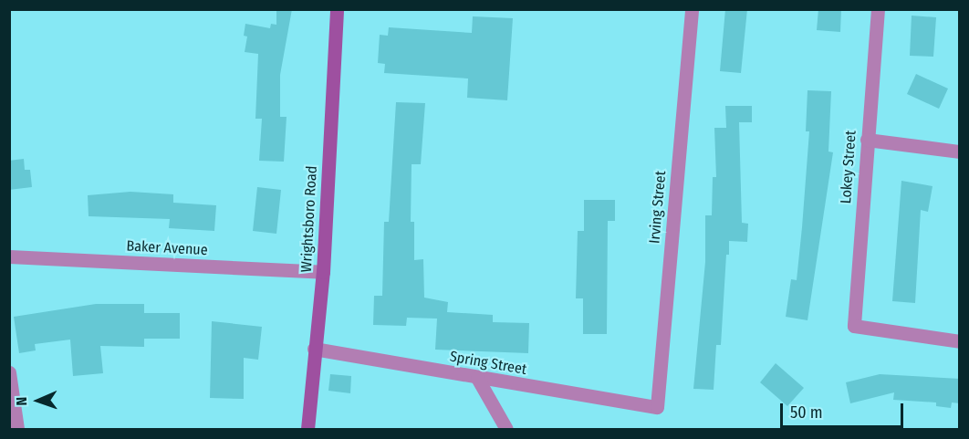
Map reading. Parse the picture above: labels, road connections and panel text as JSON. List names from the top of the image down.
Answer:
{
  "streets": {
    "main road": ["Wrightsboro Road"],
    "street": [
      "Lokey Street",
      "Irving Street",
      "Baker Avenue",
      "Spring Street"
    ]
  },
  "crossings": [
    ["Irving Street", "Spring Street"],
    ["Wrightsboro Road", "Baker Avenue"],
    ["Wrightsboro Road", "Spring Street"]
  ],
  "scale_bar": "50 m",
  "north": "left"
}
